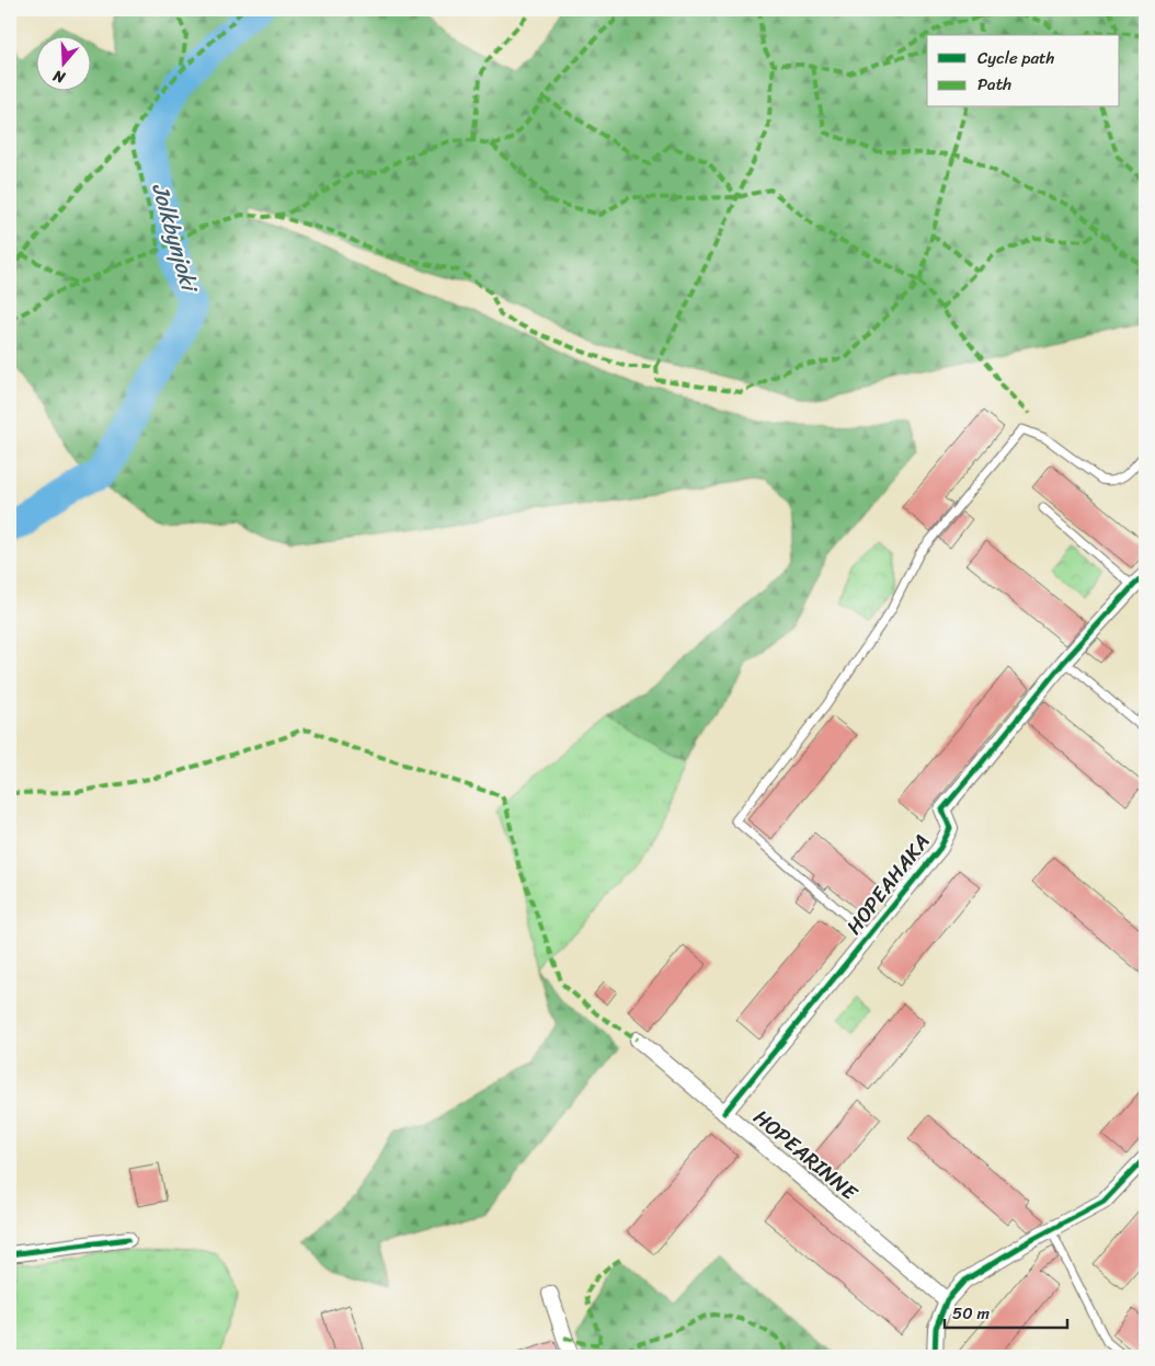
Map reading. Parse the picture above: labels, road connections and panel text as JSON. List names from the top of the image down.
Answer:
{
  "streets": {
    "street": ["HOPEAHAKA", "HOPEARINNE"]
  },
  "crossings": [
    ["HOPEAHAKA", "HOPEARINNE"]
  ],
  "water": ["Jolkbynjoki"],
  "legend": ["Cycle path", "Path"],
  "scale_bar": "50 m",
  "north": "bottom"
}
